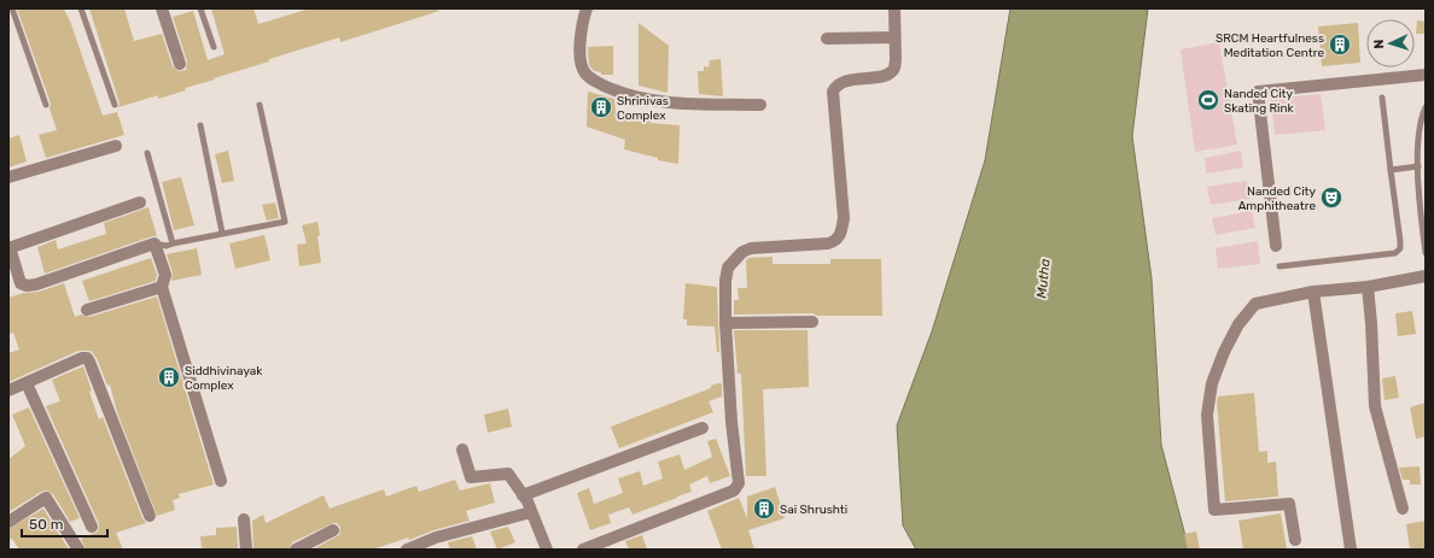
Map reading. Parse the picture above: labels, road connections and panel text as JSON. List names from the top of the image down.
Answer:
{
  "water": ["Mutha"],
  "places": {
    "building": [
      "SRCM Heartfulness Meditation Centre",
      "Shrinivas Complex",
      "Siddhivinayak Complex",
      "Sai Shrushti"
    ],
    "sports": ["Nanded City Skating Rink"],
    "theatre": ["Nanded City Amphitheatre"]
  },
  "scale_bar": "50 m",
  "north": "left"
}
